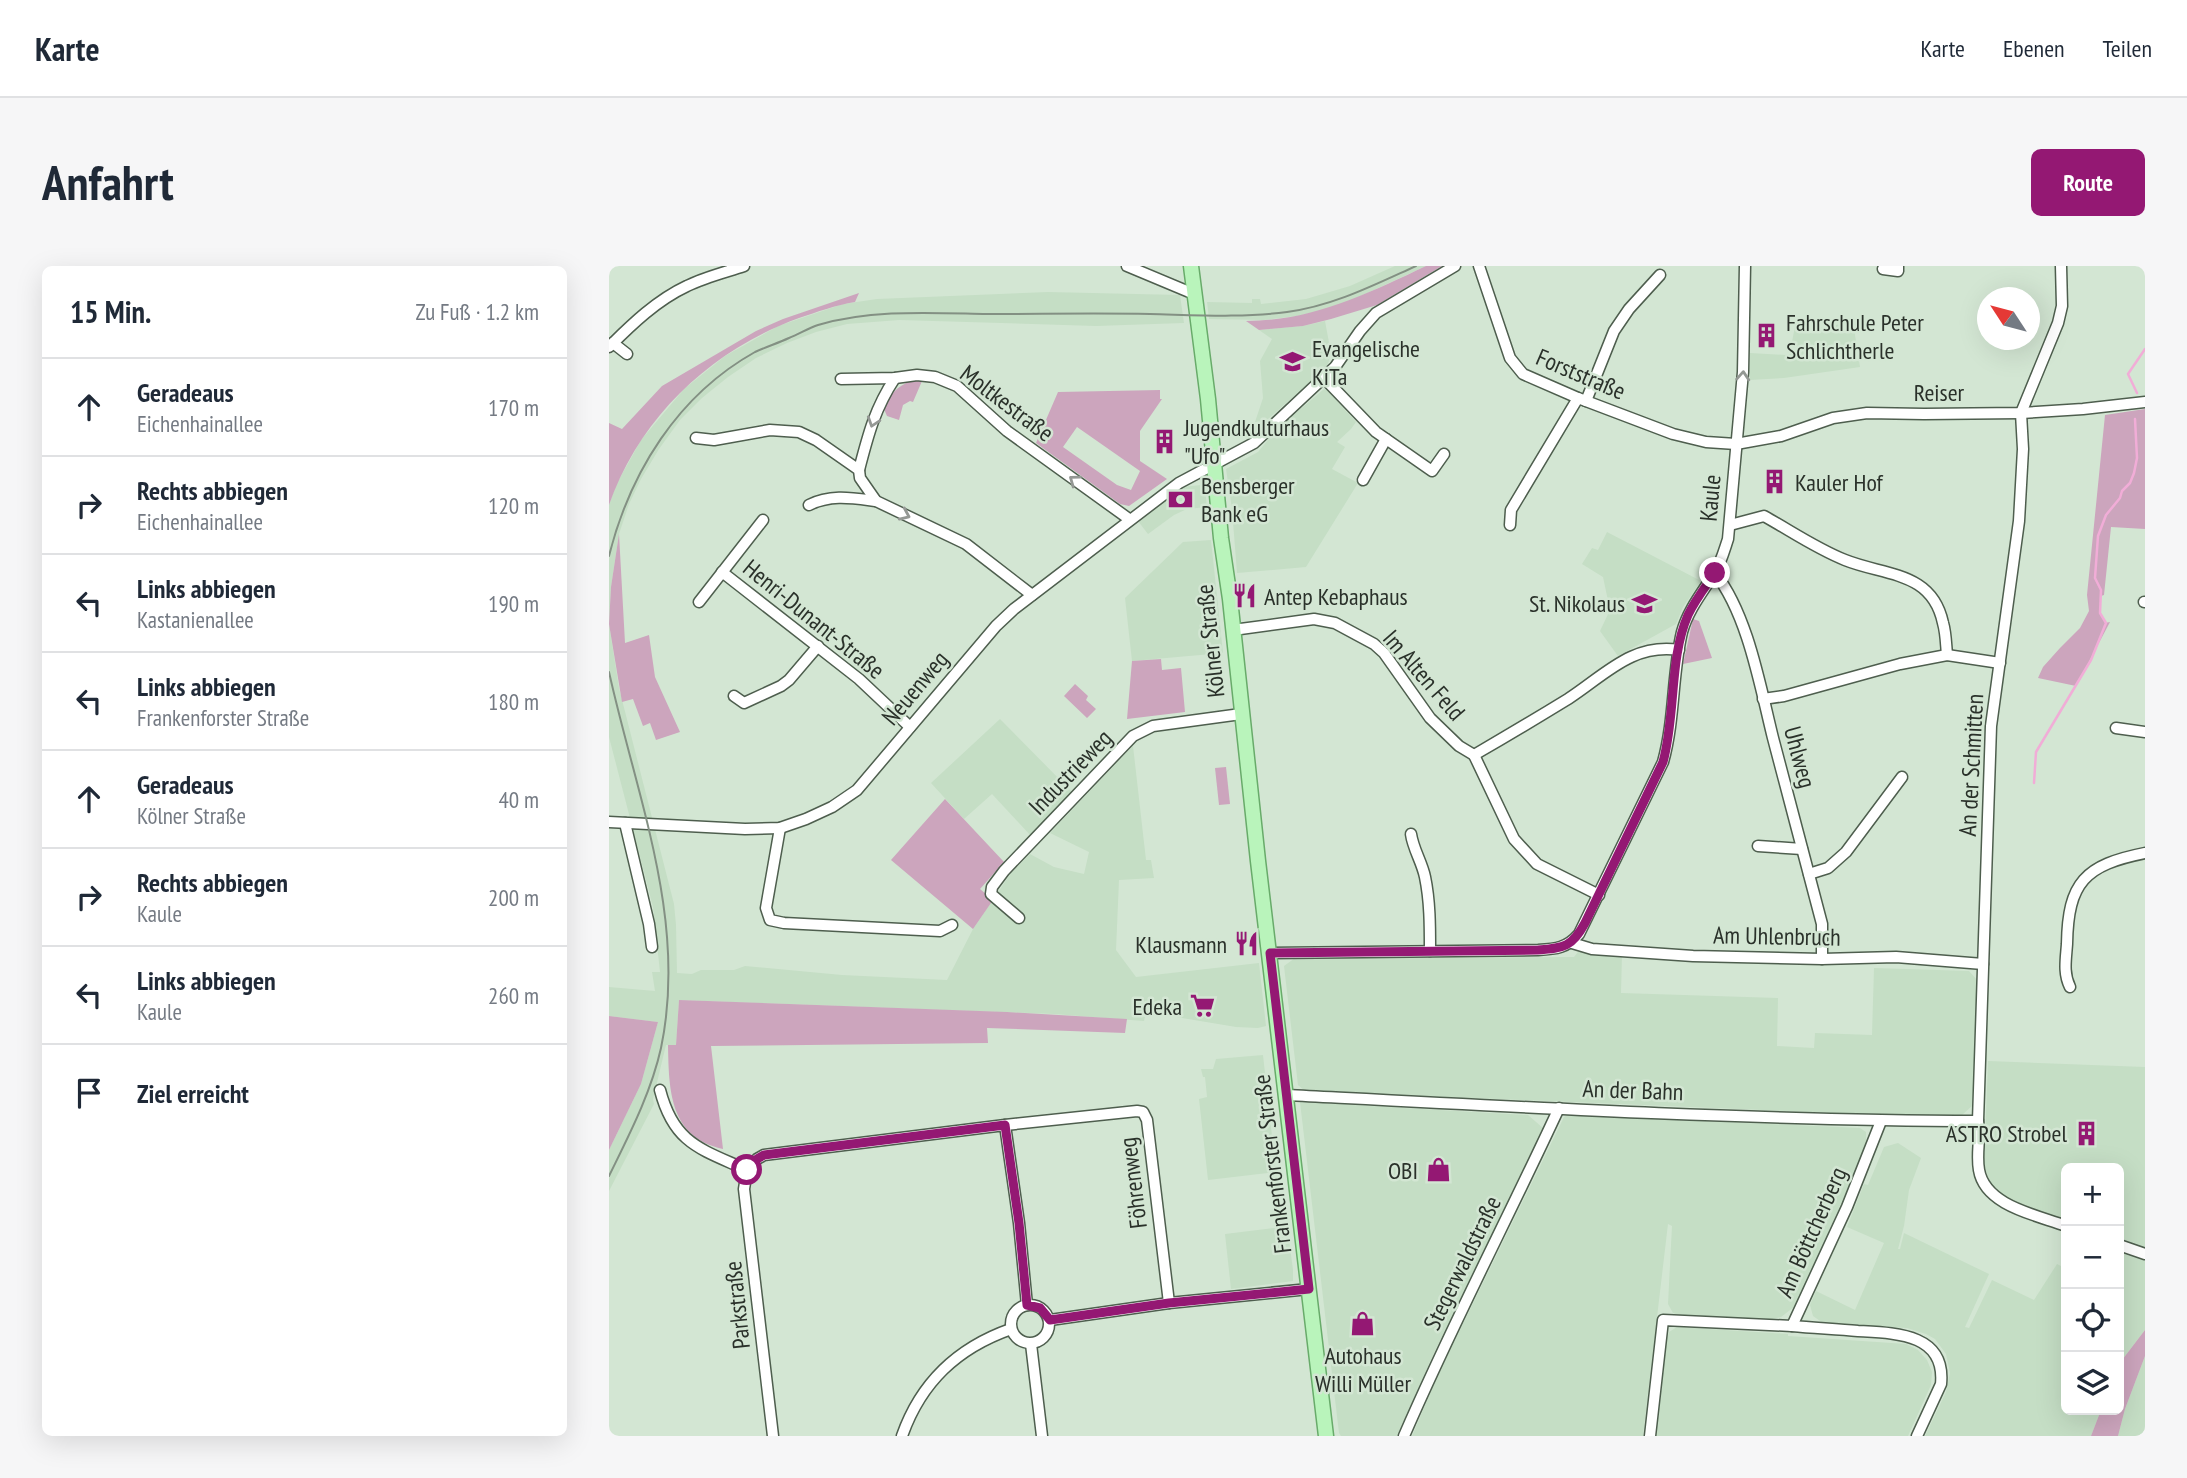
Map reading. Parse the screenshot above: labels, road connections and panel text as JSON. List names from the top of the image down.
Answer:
{
  "streets": {
    "main road": ["Kölner Straße", "Frankenforster Straße"],
    "street": [
      "Forststraße",
      "Reiser",
      "Moltkestraße",
      "Kaule",
      "Henri-Dunant-Straße",
      "Im Alten Feld",
      "Neuenweg",
      "Uhlweg",
      "An der Schmitten",
      "Industrieweg",
      "Am Uhlenbruch",
      "An der Bahn",
      "Föhrenweg",
      "Am Böttcherberg",
      "Stegerwaldstraße",
      "Parkstraße"
    ]
  },
  "crossings": [
    ["Forststraße", "Reiser"],
    ["Forststraße", "Kaule"],
    ["Reiser", "Kaule"],
    ["Reiser", "An der Schmitten"],
    ["Moltkestraße", "Neuenweg"],
    ["Kaule", "Uhlweg"],
    ["Kaule", "Am Uhlenbruch"],
    ["Henri-Dunant-Straße", "Neuenweg"],
    ["Kölner Straße", "Im Alten Feld"],
    ["Kölner Straße", "Neuenweg"],
    ["Kölner Straße", "Industrieweg"],
    ["Kölner Straße", "Frankenforster Straße"],
    ["Uhlweg", "Am Uhlenbruch"],
    ["An der Schmitten", "Am Uhlenbruch"],
    ["An der Schmitten", "An der Bahn"],
    ["An der Bahn", "Frankenforster Straße"],
    ["An der Bahn", "Am Böttcherberg"],
    ["An der Bahn", "Stegerwaldstraße"]
  ],
  "one_way": ["Moltkestraße"],
  "places": {
    "building": [
      "Fahrschule Peter Schlichtherle",
      "Jugendkulturhaus \"Ufo\"",
      "Kauler Hof",
      "ASTRO Strobel"
    ],
    "school or university": ["Evangelische KiTa", "St. Nikolaus"],
    "bank": ["Bensberger Bank eG"],
    "restaurant": ["Antep Kebaphaus", "Klausmann"],
    "supermarket": ["Edeka"],
    "shop": ["OBI", "Autohaus Willi Müller"]
  },
  "north": "top left",
  "page": {
    "header": "Karte",
    "nav": ["Karte", "Ebenen", "Teilen"],
    "buttons": "Route",
    "title": "Anfahrt",
    "heading": ["15 Min.", "Zu Fuß · 1.2 km"],
    "list": [
      ["Geradeaus", "Eichenhainallee", "170 m"],
      ["Rechts abbiegen", "Eichenhainallee", "120 m"],
      ["Links abbiegen", "Kastanienallee", "190 m"],
      ["Links abbiegen", "Frankenforster Straße", "180 m"],
      ["Geradeaus", "Kölner Straße", "40 m"],
      ["Rechts abbiegen", "Kaule", "200 m"],
      ["Links abbiegen", "Kaule", "260 m"],
      "Ziel erreicht"
    ],
    "map_buttons": ["+", "−"]
  }
}
